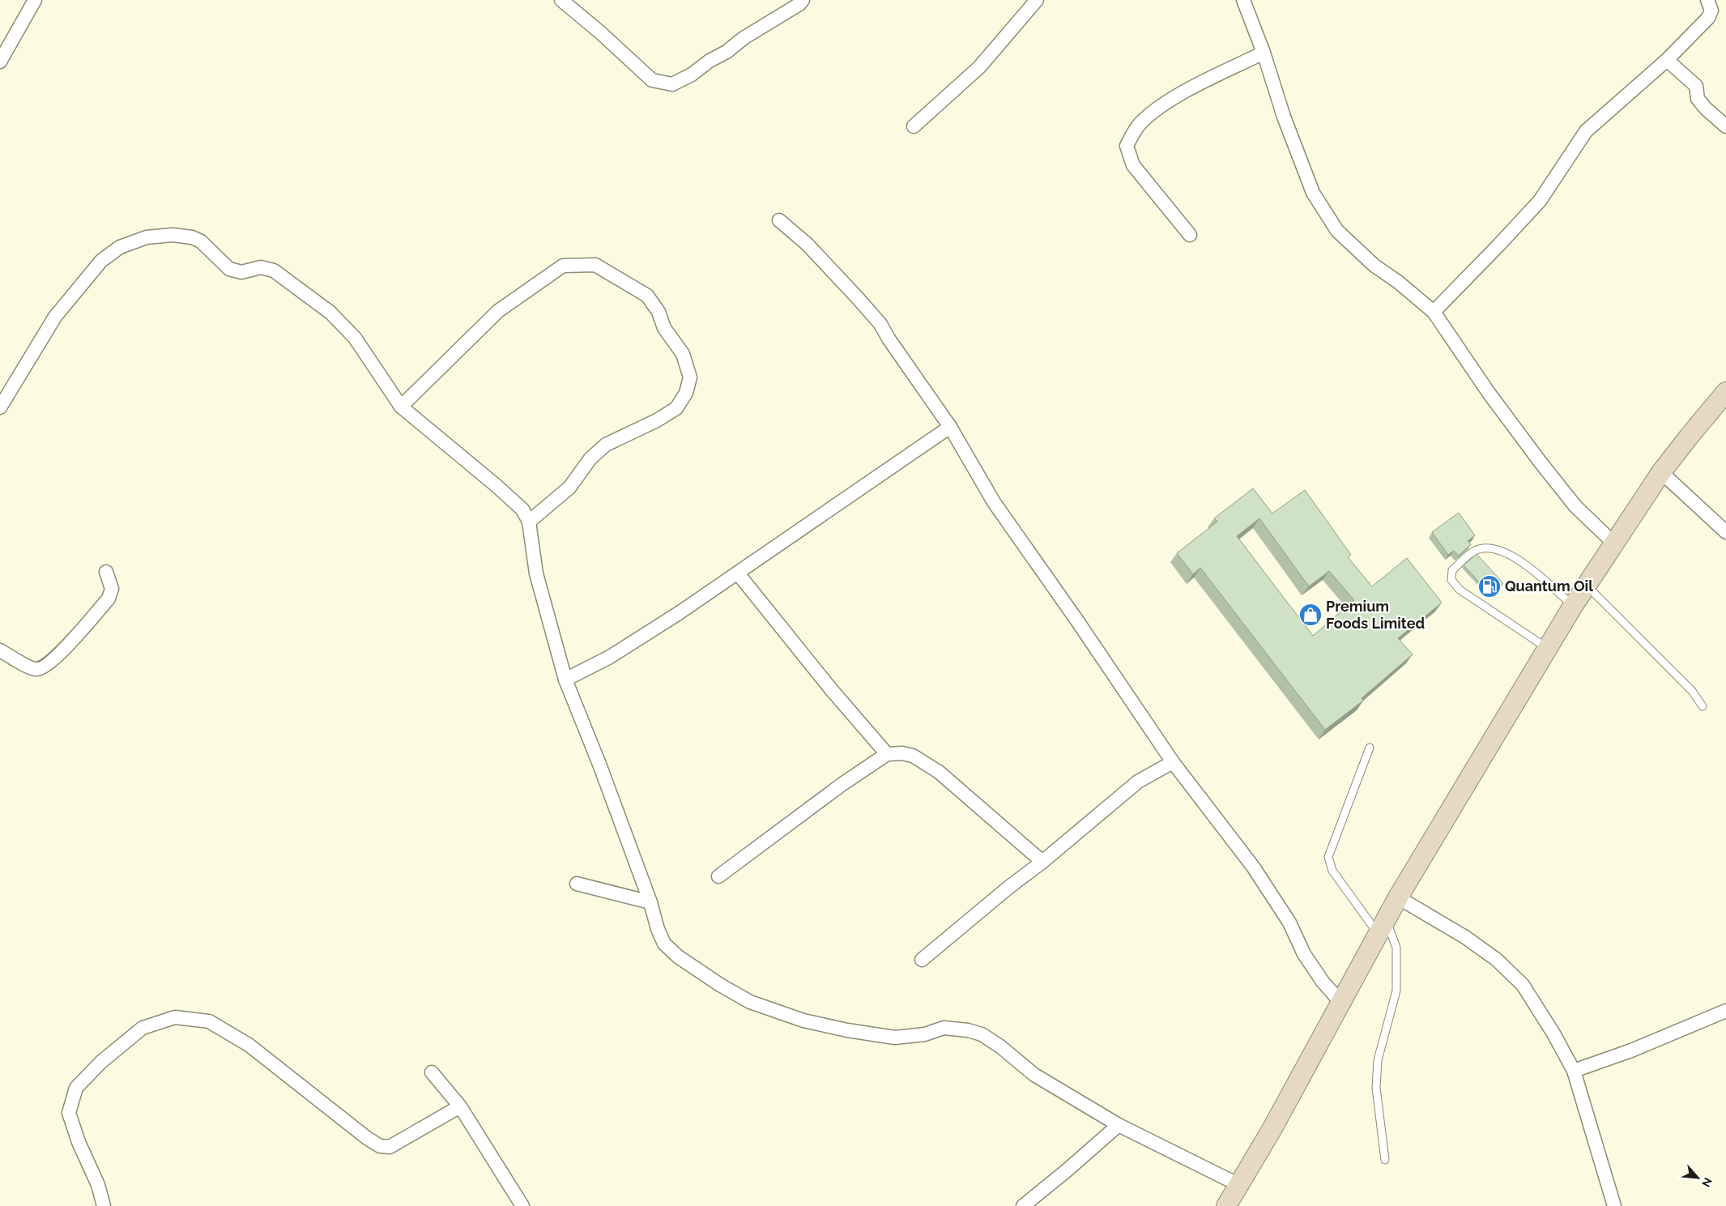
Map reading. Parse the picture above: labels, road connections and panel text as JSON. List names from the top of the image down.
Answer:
{
  "places": {
    "fuel station": ["Quantum Oil"],
    "shop": ["Premium Foods Limited"]
  },
  "north": "bottom right"
}
